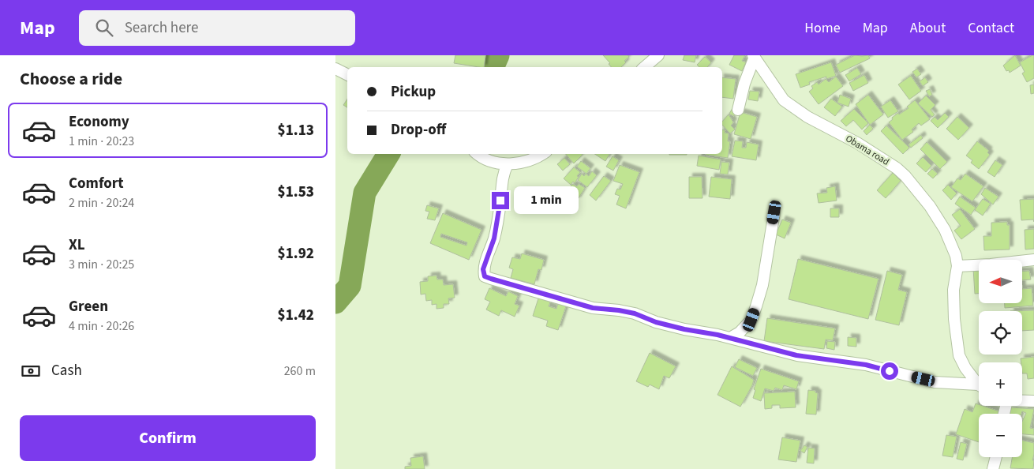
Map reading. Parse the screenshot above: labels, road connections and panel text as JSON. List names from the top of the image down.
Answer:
{
  "streets": {
    "street": ["Obama road"]
  },
  "north": "left",
  "page": {
    "header": "Map",
    "search": "Search here",
    "nav": [
      "Home",
      "Map",
      "About",
      "Contact"
    ],
    "heading": "Choose a ride",
    "banner": ["Pickup", "Drop-off"],
    "list": [
      {
        "name": "Economy",
        "note": "1 min · 20:23",
        "value": "$1.13"
      },
      {
        "name": "Comfort",
        "note": "2 min · 20:24",
        "value": "$1.53"
      },
      {
        "name": "XL",
        "note": "3 min · 20:25",
        "value": "$1.92"
      },
      {
        "name": "Green",
        "note": "4 min · 20:26",
        "value": "$1.42"
      }
    ],
    "bubble": "1 min",
    "map_buttons": ["+", "−"],
    "pay": ["Cash", "260 m"],
    "buttons": "Confirm"
  }
}
